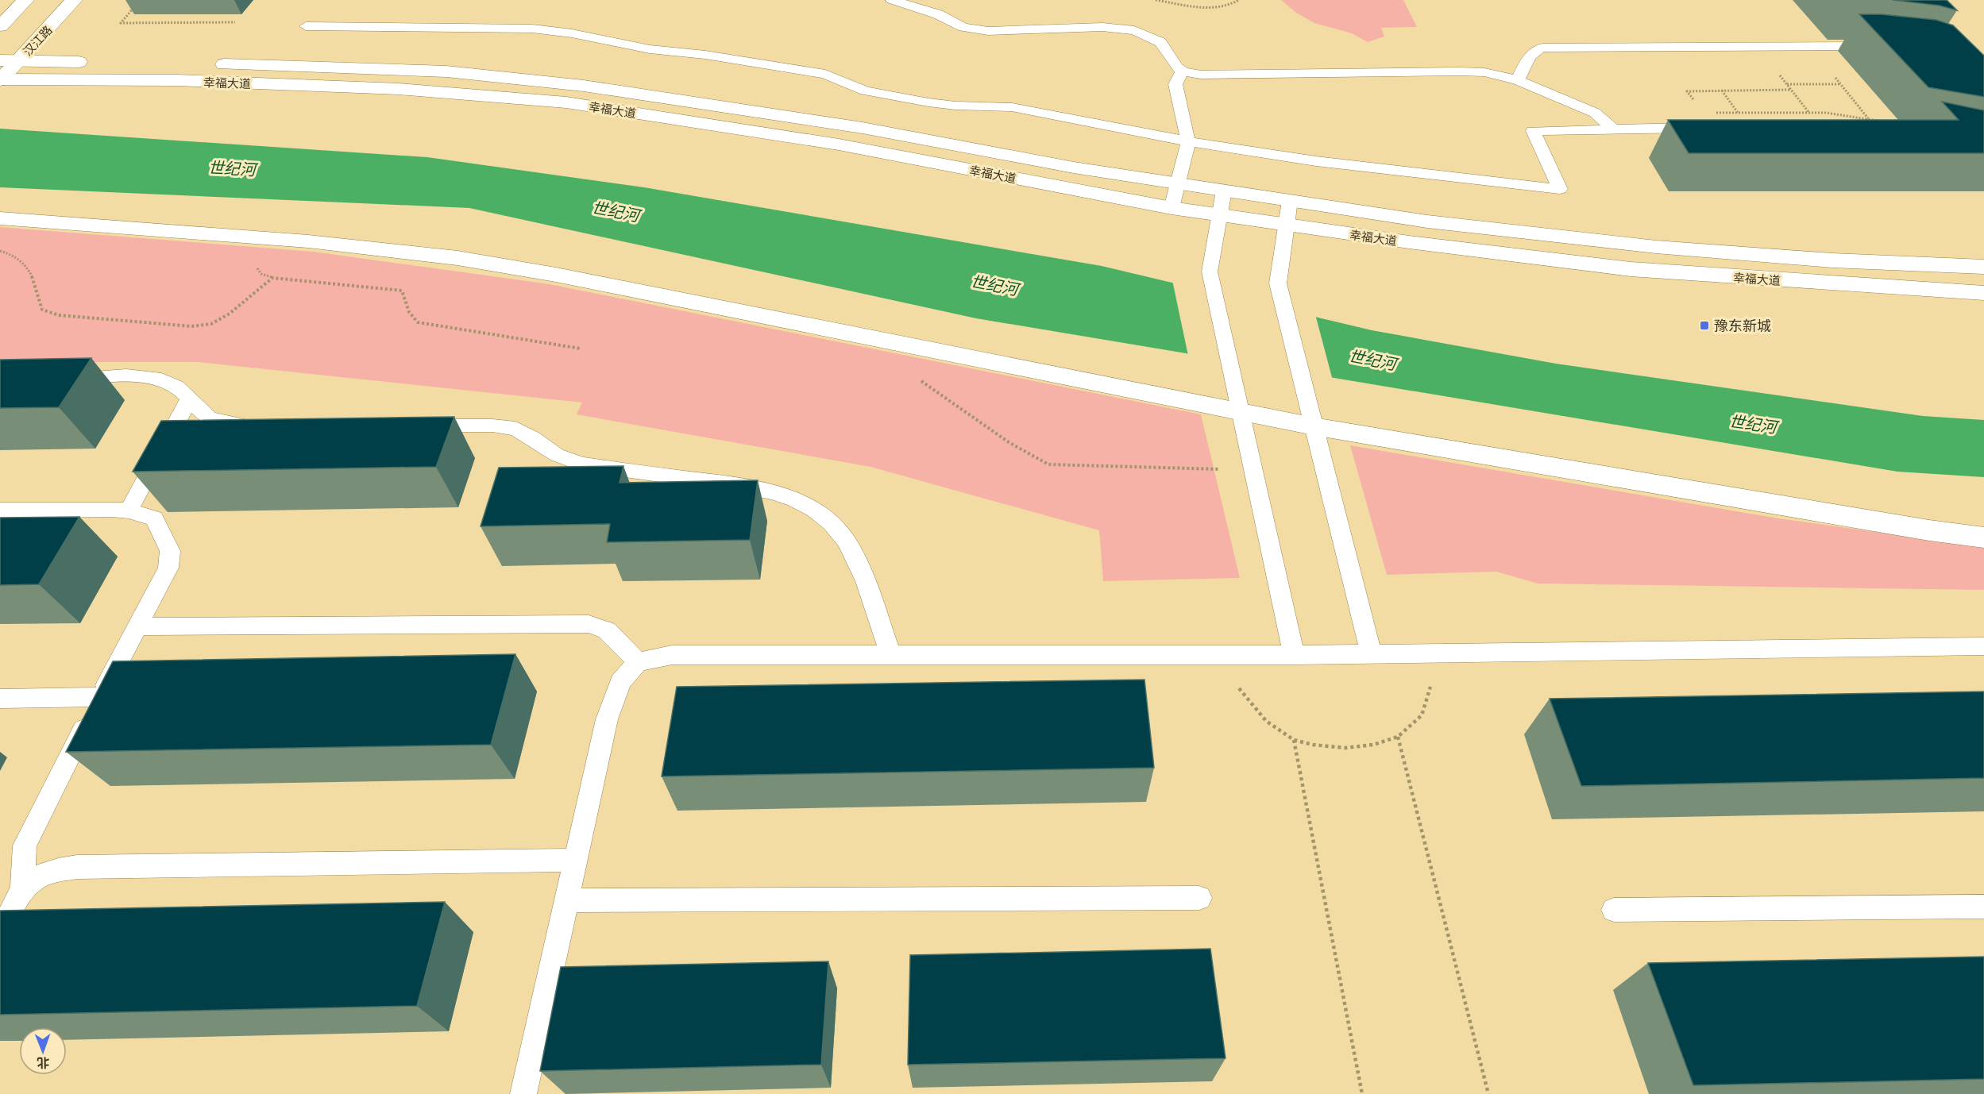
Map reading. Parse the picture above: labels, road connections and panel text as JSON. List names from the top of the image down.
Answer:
{
  "streets": {
    "main road": ["汉江路", "幸福大道"]
  },
  "crossings": [
    ["汉江路", "幸福大道"]
  ],
  "water": ["世纪河"],
  "places": {
    "transit": ["豫东新城"]
  },
  "north": "bottom"
}
